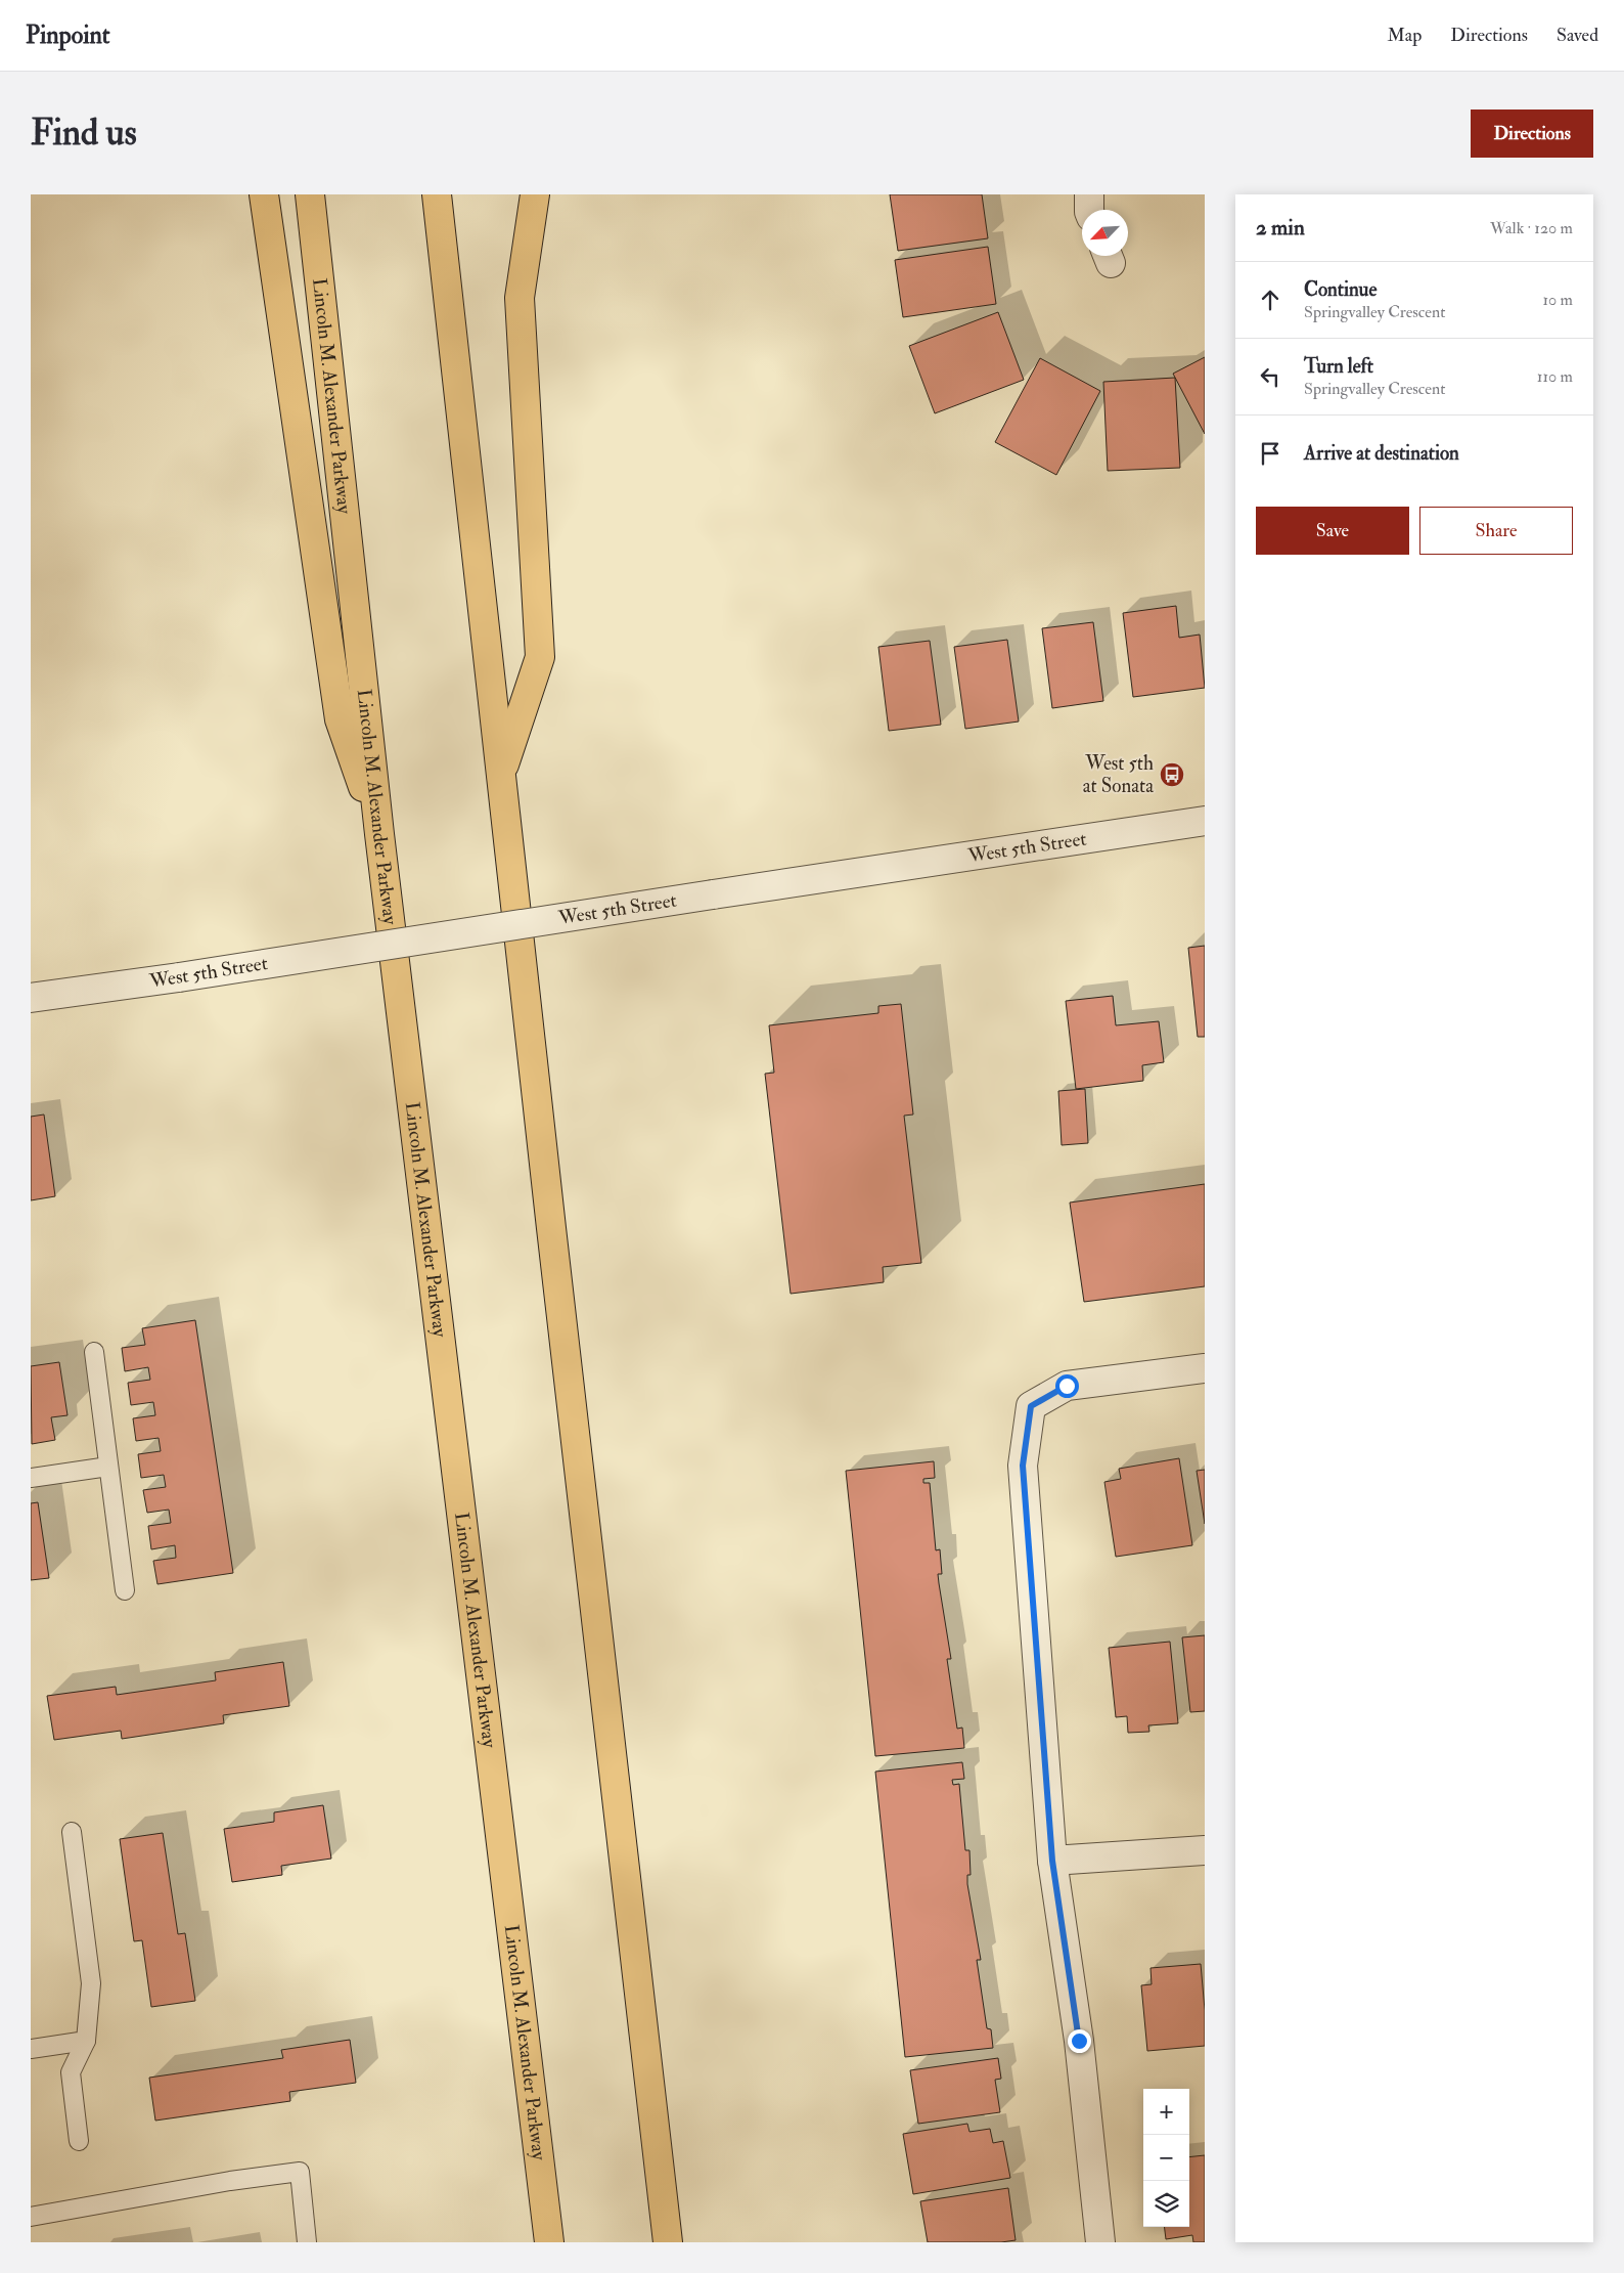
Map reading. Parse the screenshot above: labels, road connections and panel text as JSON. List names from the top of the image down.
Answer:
{
  "streets": {
    "highway": ["Lincoln M. Alexander Parkway"],
    "street": ["West 5th Street"]
  },
  "places": {
    "bus stop": ["West 5th at Sonata"]
  },
  "north": "bottom left",
  "page": {
    "header": "Pinpoint",
    "nav": ["Map", "Directions", "Saved"],
    "buttons": [
      "Directions",
      ["Save", "Share"]
    ],
    "title": "Find us",
    "heading": ["2 min", "Walk · 120 m"],
    "list": [
      ["Continue", "Springvalley Crescent", "10 m"],
      ["Turn left", "Springvalley Crescent", "110 m"],
      "Arrive at destination"
    ],
    "map_buttons": ["+", "−"]
  }
}
